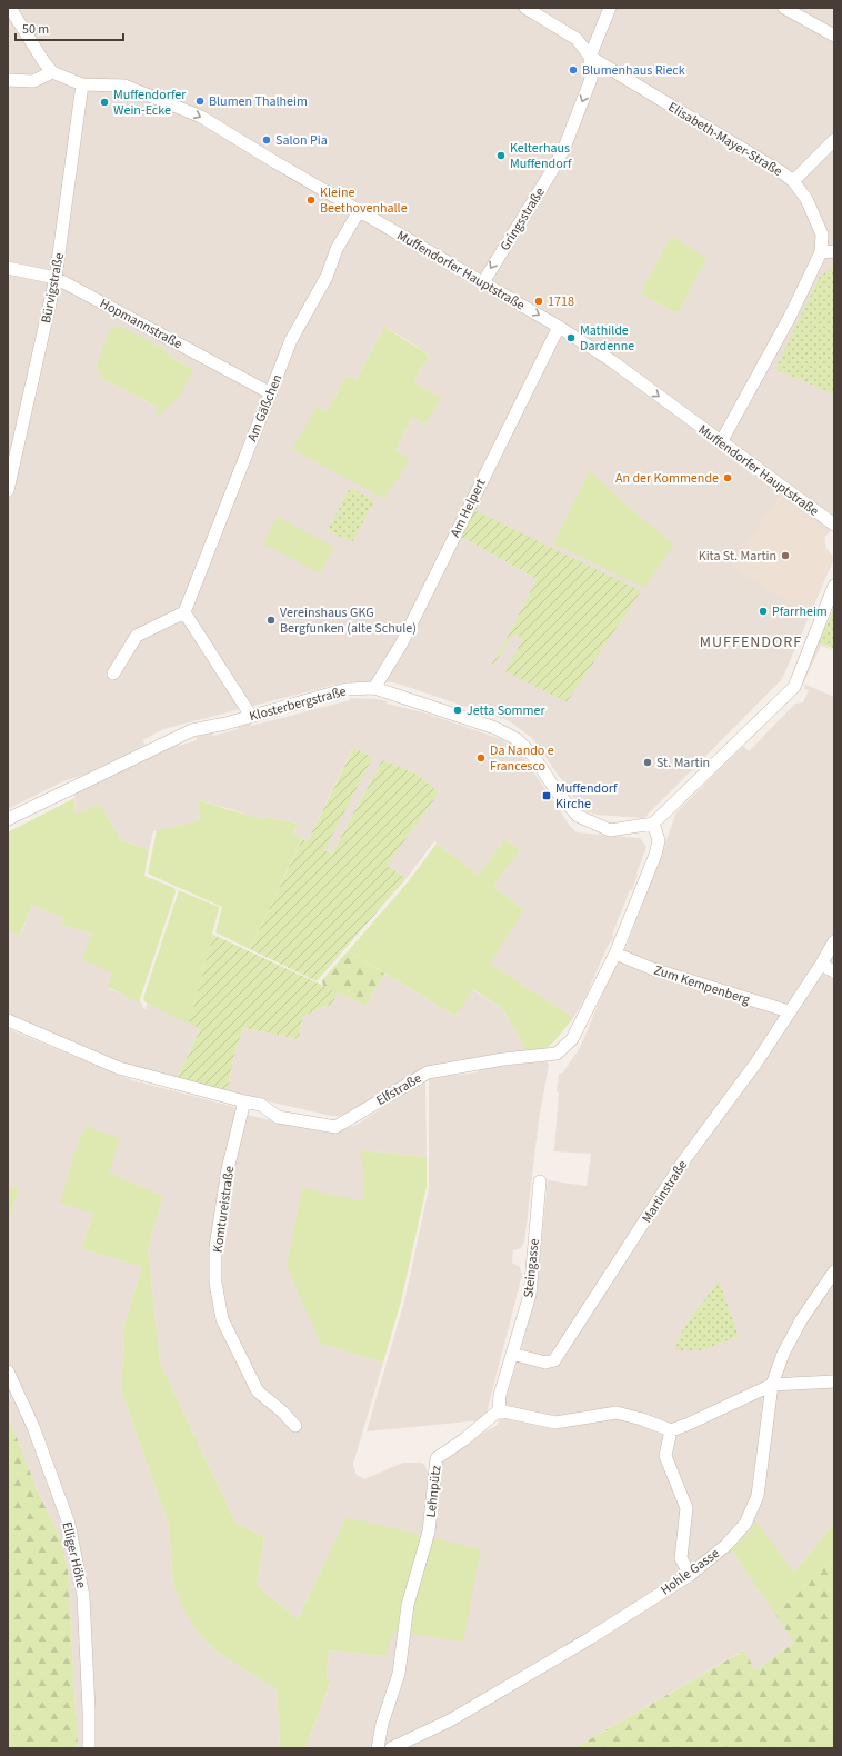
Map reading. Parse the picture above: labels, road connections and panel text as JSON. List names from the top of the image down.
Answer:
{
  "streets": {
    "street": [
      "Elisabeth-Mayer-Straße",
      "Gringsstraße",
      "Muffendorfer Hauptstraße",
      "Bürvigstraße",
      "Hopmannstraße",
      "Am Gäßchen",
      "Am Helpert",
      "Klosterbergstraße",
      "Zum Kempenberg",
      "Elfstraße",
      "Martinstraße",
      "Komtureistraße",
      "Steingasse",
      "Lehnpütz",
      "Elliger Höhe",
      "Hohle Gasse"
    ]
  },
  "crossings": [
    ["Elisabeth-Mayer-Straße", "Gringsstraße"],
    ["Gringsstraße", "Muffendorfer Hauptstraße"],
    ["Muffendorfer Hauptstraße", "Bürvigstraße"],
    ["Muffendorfer Hauptstraße", "Am Gäßchen"],
    ["Muffendorfer Hauptstraße", "Am Helpert"],
    ["Bürvigstraße", "Hopmannstraße"],
    ["Hopmannstraße", "Am Gäßchen"],
    ["Am Helpert", "Klosterbergstraße"],
    ["Klosterbergstraße", "Elfstraße"],
    ["Zum Kempenberg", "Elfstraße"],
    ["Zum Kempenberg", "Martinstraße"],
    ["Elfstraße", "Komtureistraße"],
    ["Martinstraße", "Steingasse"]
  ],
  "one_way": ["Gringsstraße", "Muffendorfer Hauptstraße"],
  "districts": ["MUFFENDORF"],
  "places": {
    "other": [
      "Blumenhaus Rieck",
      "Blumen Thalheim",
      "Muffendorfer Wein-Ecke",
      "Salon Pia",
      "Kelterhaus Muffendorf",
      "Kleine Beethovenhalle",
      "1718",
      "Mathilde Dardenne",
      "An der Kommende",
      "Kita St. Martin",
      "Pfarrheim",
      "Vereinshaus GKG Bergfunken (alte Schule)",
      "Jetta Sommer",
      "Da Nando e Francesco",
      "St. Martin"
    ],
    "transit": ["Muffendorf Kirche"]
  },
  "scale_bar": "50 m"
}
